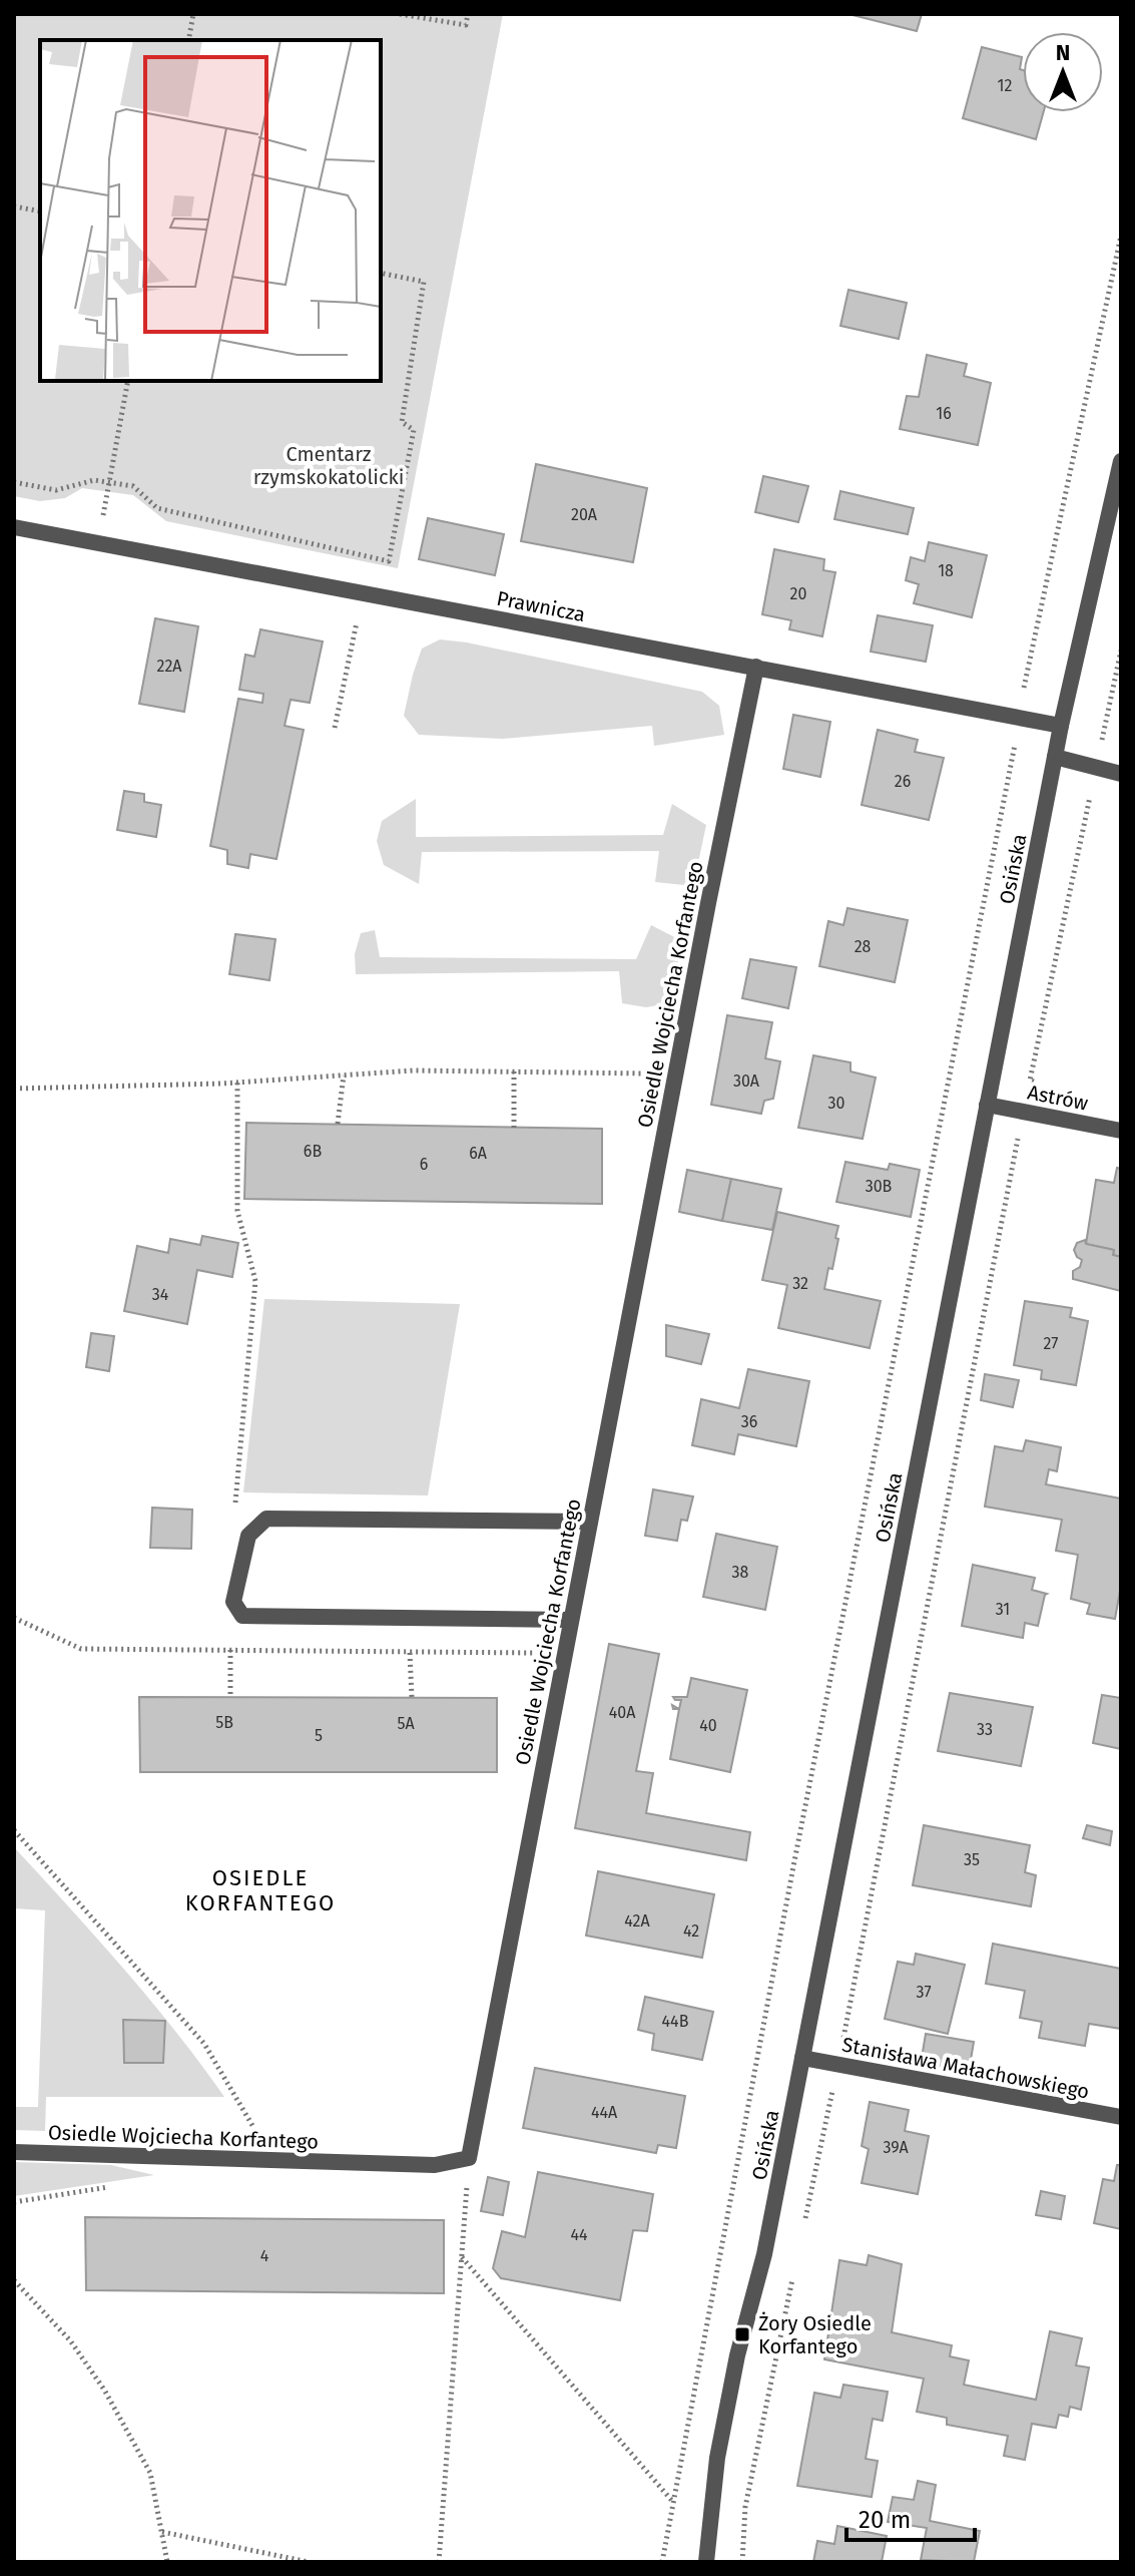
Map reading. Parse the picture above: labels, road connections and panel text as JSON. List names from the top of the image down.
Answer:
{
  "streets": {
    "street": [
      "Prawnicza",
      "Osińska",
      "Osiedle Wojciecha Korfantego",
      "Astrów",
      "Stanisława Małachowskiego"
    ]
  },
  "crossings": [
    ["Prawnicza", "Osińska"],
    ["Prawnicza", "Osiedle Wojciecha Korfantego"],
    ["Osińska", "Astrów"],
    ["Osińska", "Stanisława Małachowskiego"]
  ],
  "districts": ["OSIEDLE KORFANTEGO"],
  "parks": ["Cmentarz rzymskokatolicki"],
  "places": {
    "transit": ["Żory Osiedle Korfantego"]
  },
  "house_numbers": [
    "12",
    "16",
    "20A",
    "18",
    "20",
    "22A",
    "26",
    "28",
    "30A",
    "30",
    "6B",
    "6A",
    "6",
    "30B",
    "32",
    "34",
    "27",
    "36",
    "38",
    "31",
    "40A",
    "5B",
    "5A",
    "40",
    "33",
    "5",
    "35",
    "42A",
    "42",
    "37",
    "44B",
    "44A",
    "39A",
    "44",
    "4"
  ],
  "scale_bar": "20 m",
  "north": "top"
}
